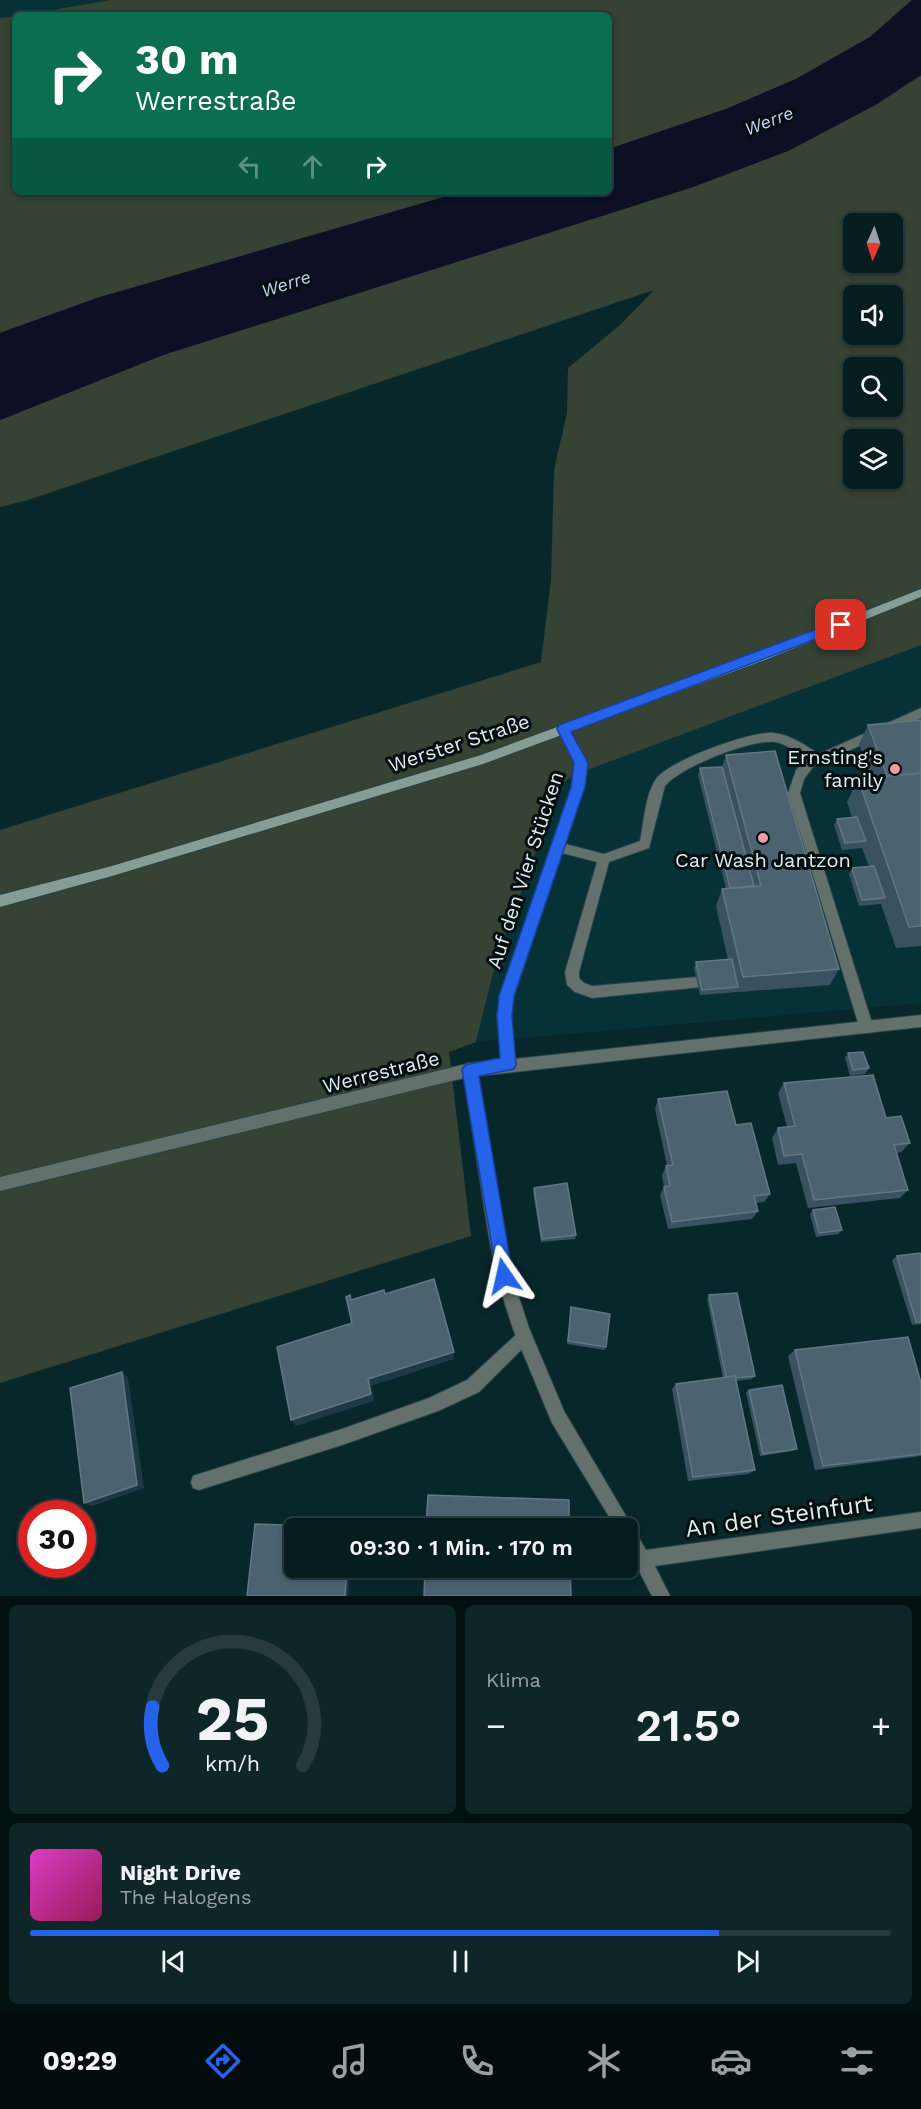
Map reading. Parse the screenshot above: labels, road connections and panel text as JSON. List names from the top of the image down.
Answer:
{
  "streets": {
    "main road": ["Werster Straße"],
    "street": ["Auf den Vier Stücken", "Werrestraße", "An der Steinfurt"]
  },
  "crossings": [
    ["Werster Straße", "Auf den Vier Stücken"],
    ["Auf den Vier Stücken", "Werrestraße"]
  ],
  "water": ["Werre"],
  "places": ["Ernsting's family", "Car Wash Jantzon"],
  "north": "bottom",
  "page": {
    "turn": ["30 m", "Werrestraße"],
    "limit": "30",
    "trip": "09:30 · 1 Min. · 170 m",
    "tile": "Klima",
    "heat": ["−", "21.5°", "+"],
    "song": ["Night Drive", "The Halogens"],
    "tabs": "09:29",
    "gauge": ["25", "km/h"]
  }
}
